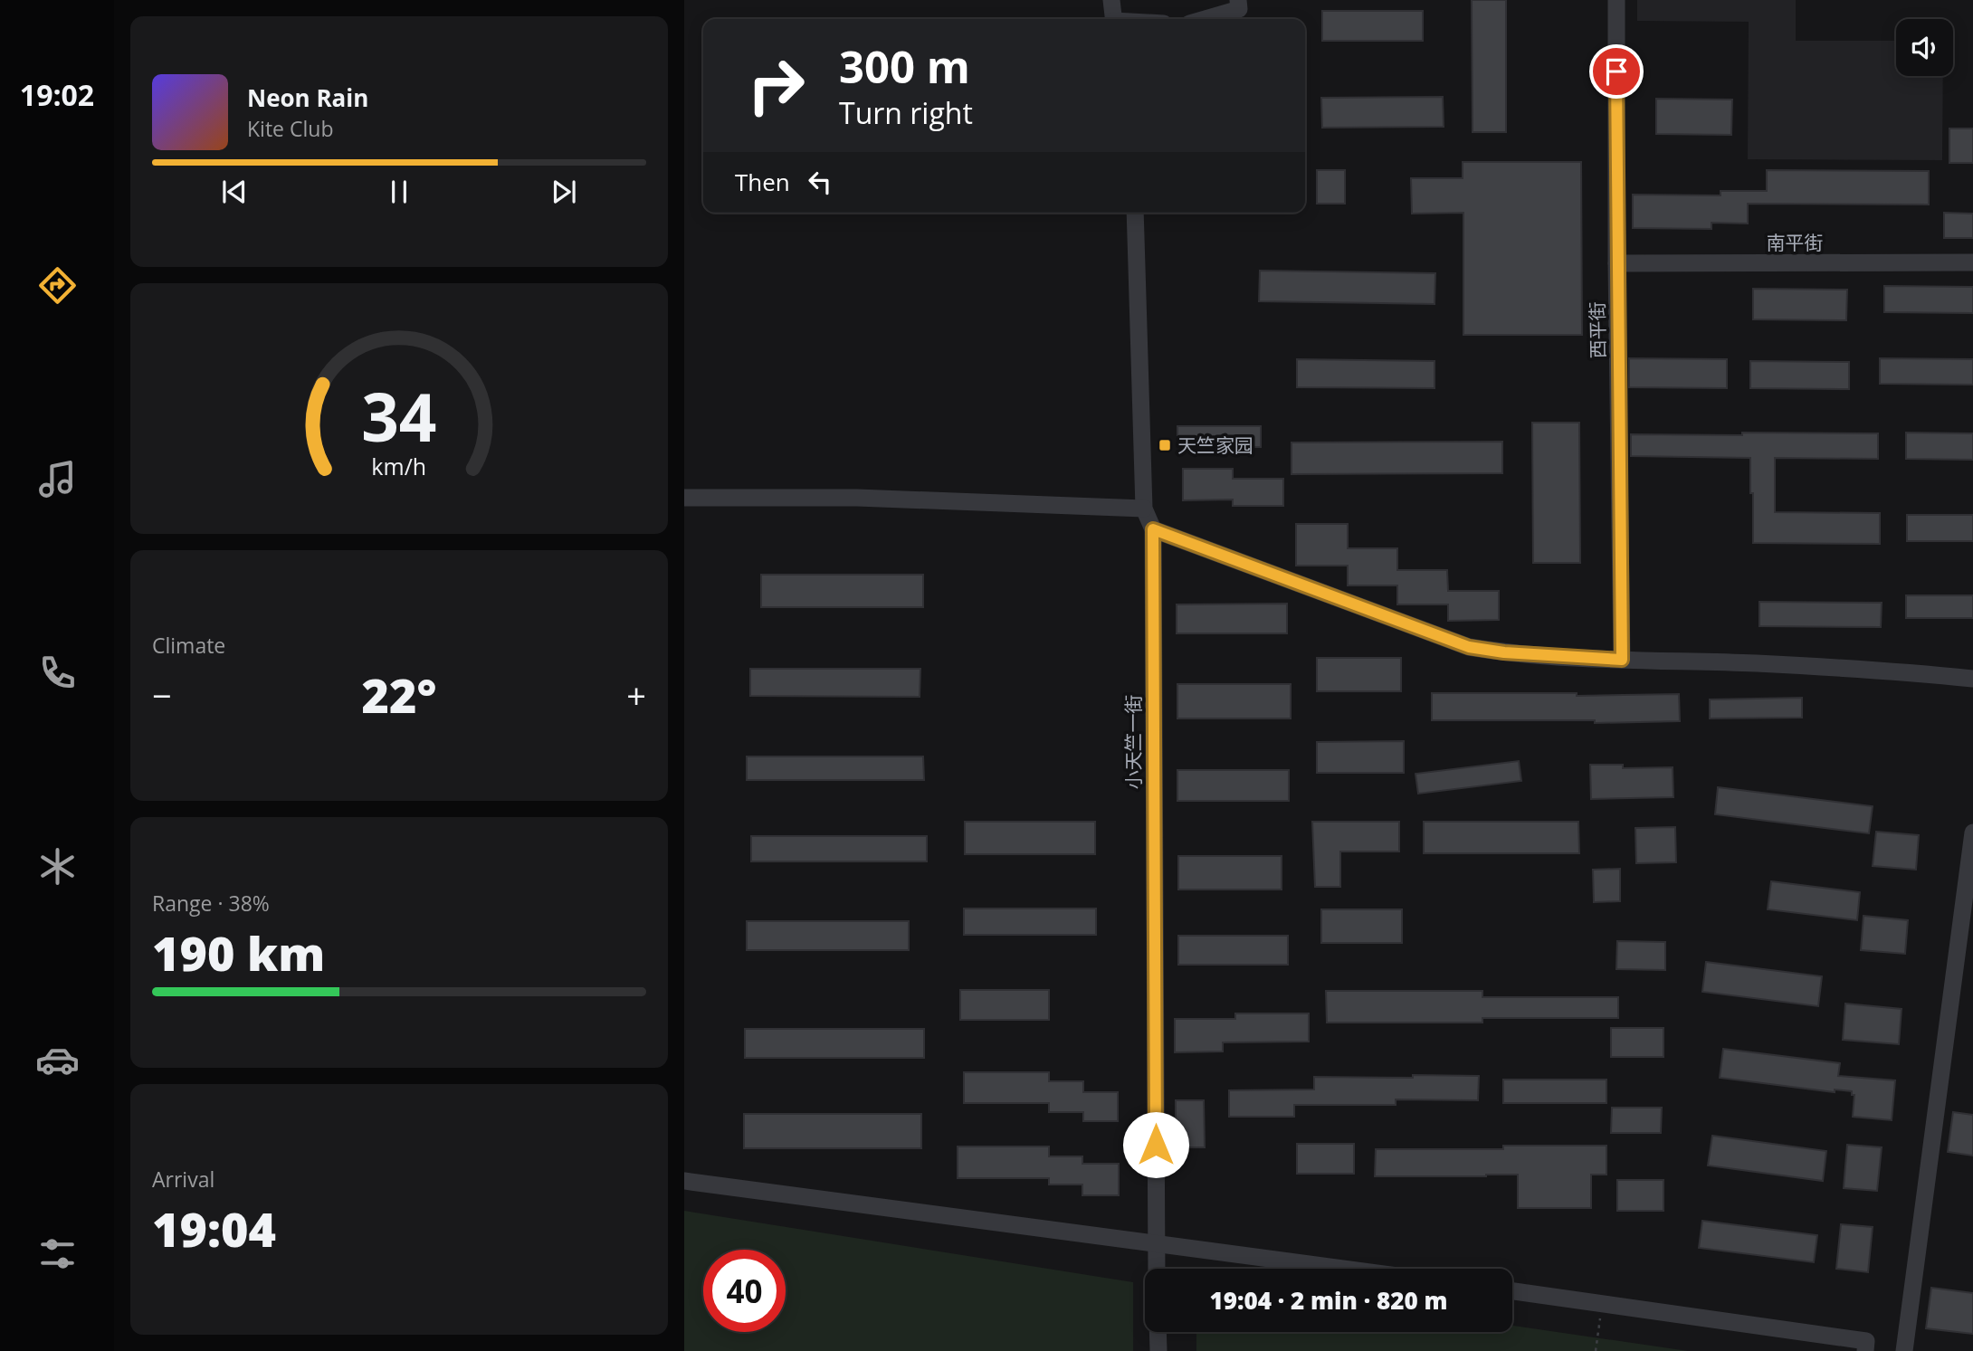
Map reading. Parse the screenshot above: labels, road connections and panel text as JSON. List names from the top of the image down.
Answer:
{
  "streets": {
    "street": ["南平街", "西平街", "小天竺一街"]
  },
  "crossings": [
    ["南平街", "西平街"]
  ],
  "places": {
    "transit": ["天竺家园"]
  },
  "page": {
    "tabs": "19:02",
    "turn": ["300 m", "Turn right"],
    "song": ["Neon Rain", "Kite Club"],
    "then": "Then",
    "tile": [
      "Climate",
      ["Range · 38%", "190 km"],
      ["Arrival", "19:04"]
    ],
    "heat": ["−", "22°", "+"],
    "limit": "40",
    "trip": "19:04 · 2 min · 820 m",
    "gauge": ["34", "km/h"]
  }
}
